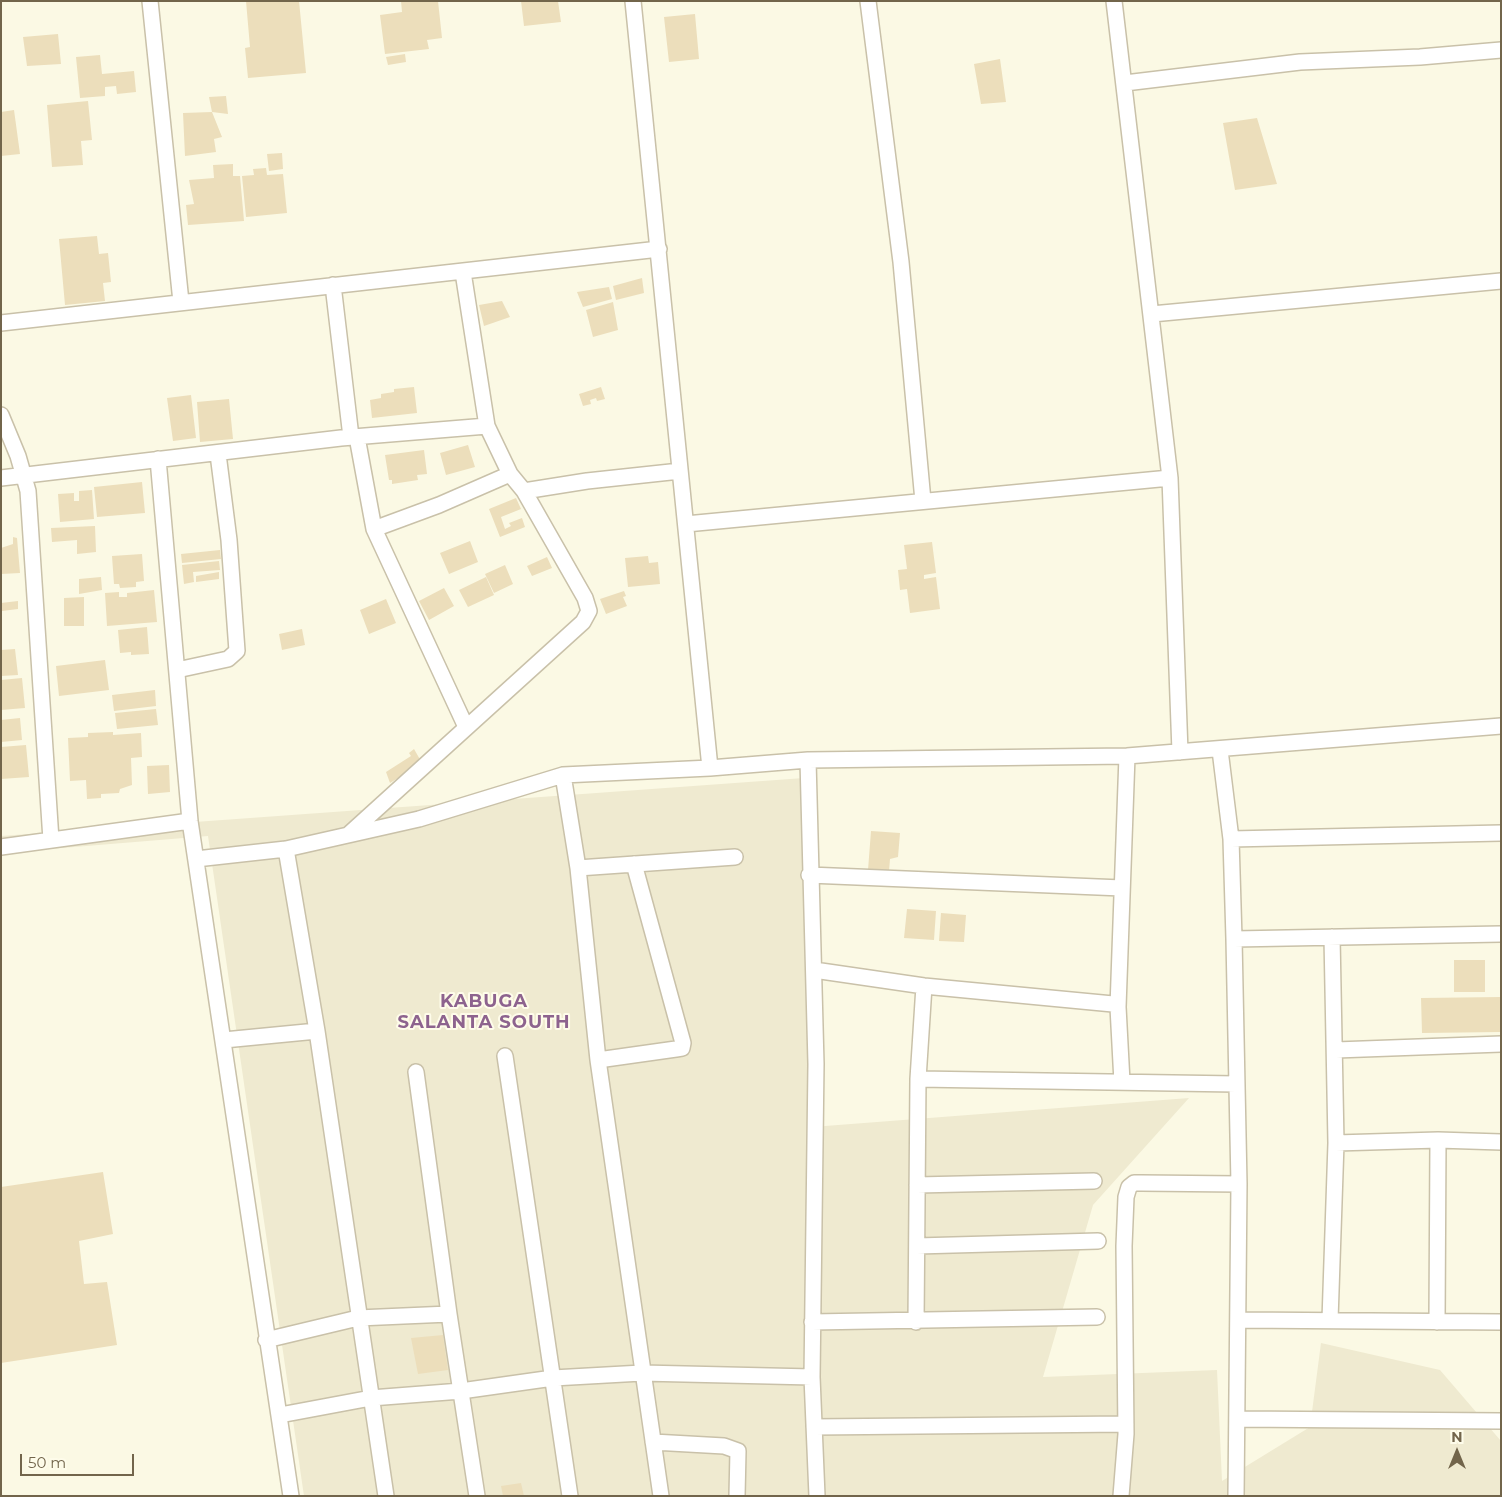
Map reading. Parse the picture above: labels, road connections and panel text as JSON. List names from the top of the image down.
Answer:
{
  "districts": ["KABUGA SALANTA SOUTH"],
  "scale_bar": "50 m",
  "north": "top"
}
